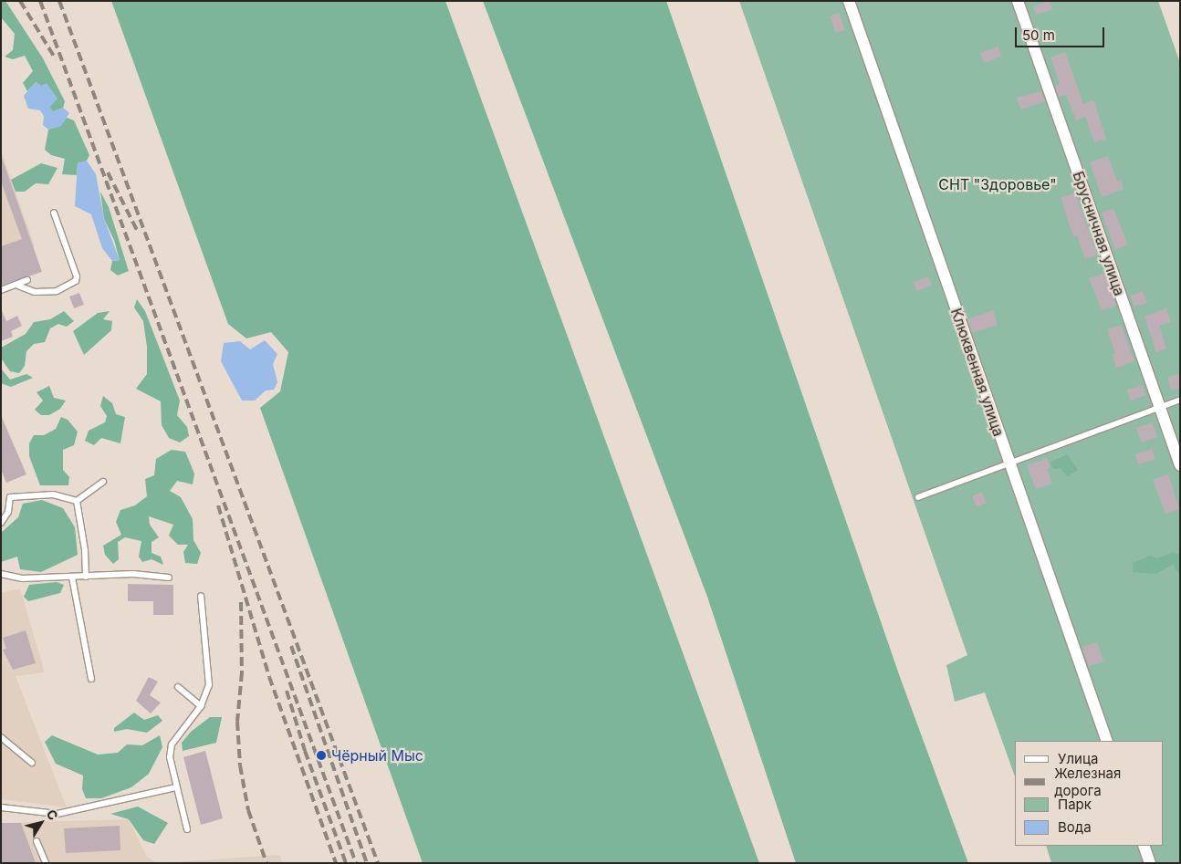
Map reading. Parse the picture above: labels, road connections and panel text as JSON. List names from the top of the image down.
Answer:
{
  "streets": {
    "street": ["Брусничная улица", "Клюквенная улица"]
  },
  "parks": ["СНТ \"Здоровье\""],
  "places": ["Чёрный Мыс"],
  "legend": [
    "Улица",
    "Железная дорога",
    "Парк",
    "Вода"
  ],
  "scale_bar": "50 m",
  "north": "top right"
}
